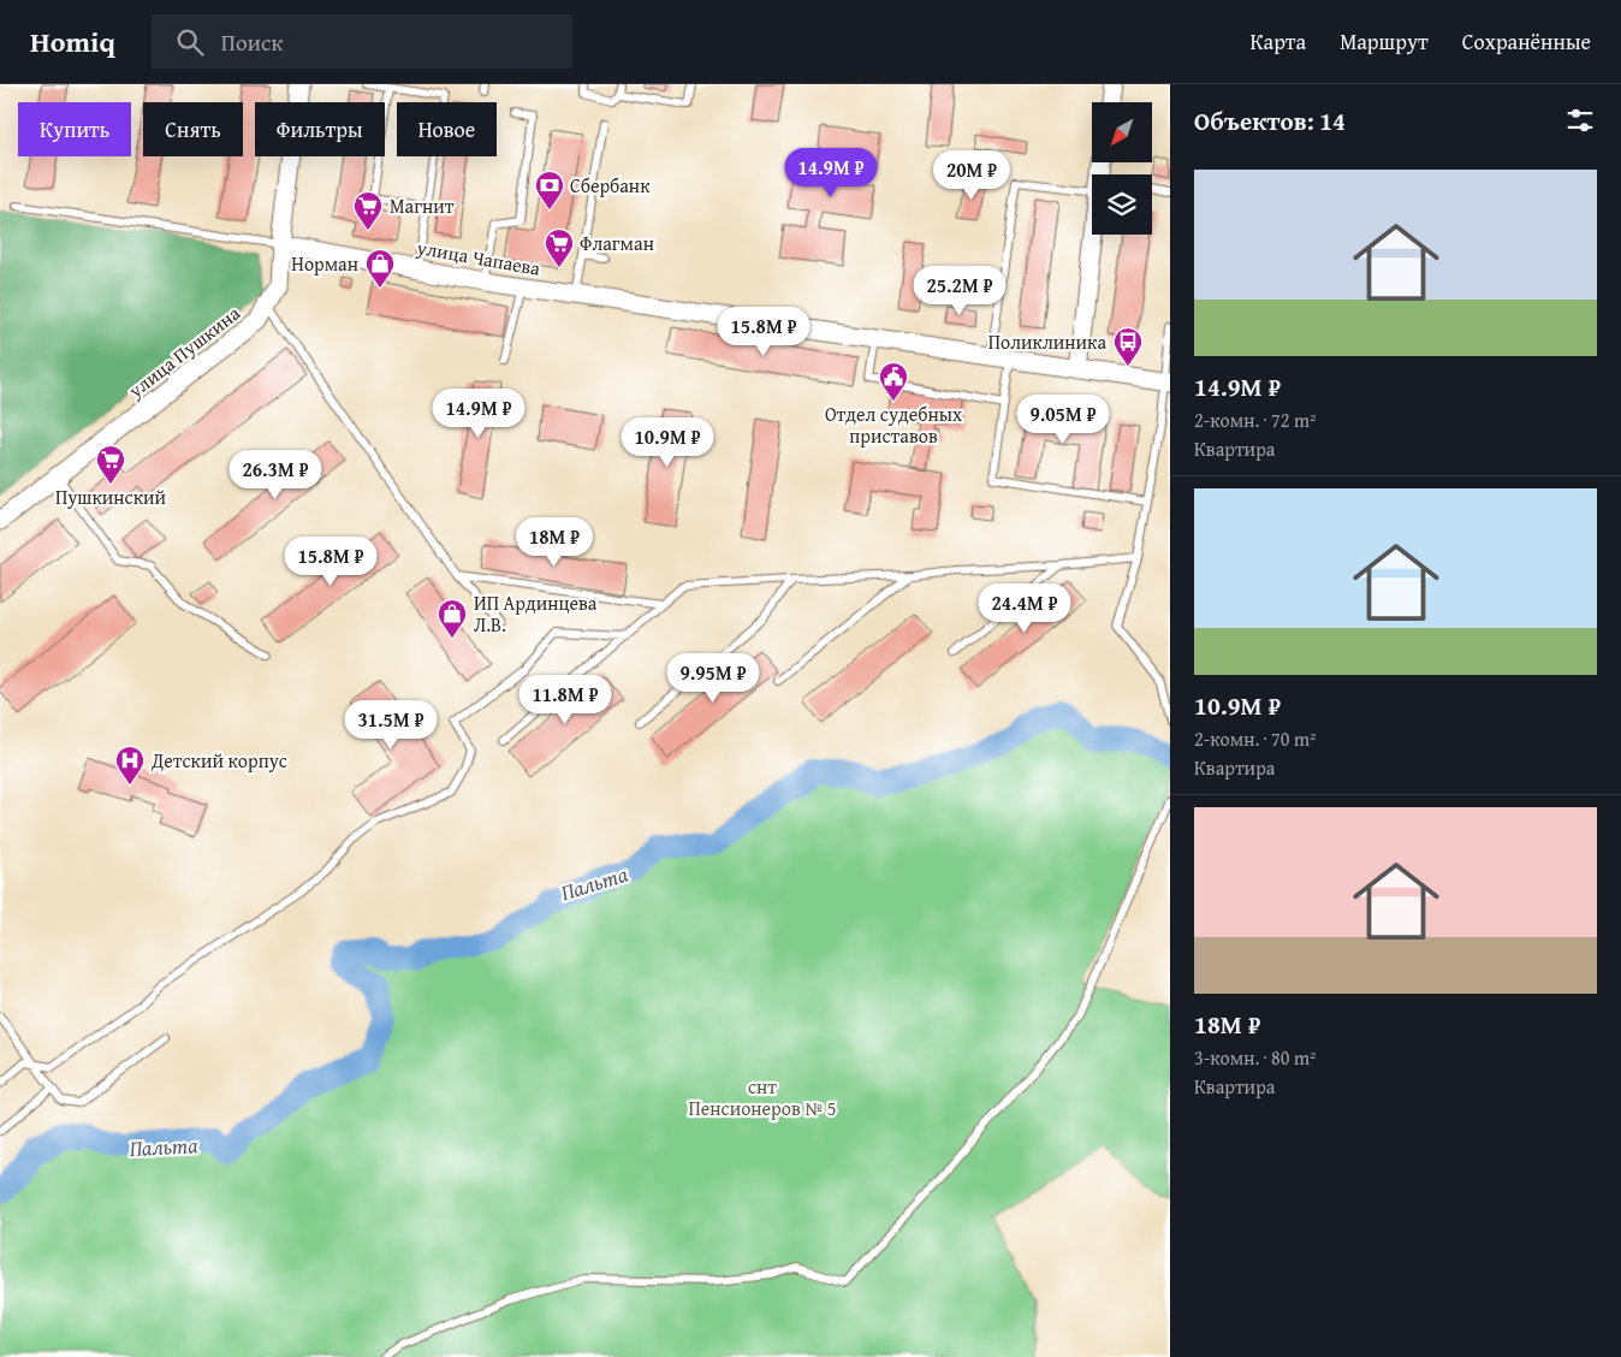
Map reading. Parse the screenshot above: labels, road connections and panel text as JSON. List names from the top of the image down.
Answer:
{
  "streets": {
    "street": ["улица Чапаева", "улица Пушкина"]
  },
  "crossings": [
    ["улица Чапаева", "улица Пушкина"]
  ],
  "water": ["Пальта"],
  "parks": ["снт Пенсионеров № 5"],
  "places": {
    "bank": ["Сбербанк"],
    "supermarket": ["Магнит", "Флагман", "Пушкинский"],
    "shop": ["Норман", "ИП Ардинцева Л.В."],
    "bus stop": ["Поликлиника"],
    "public building": ["Отдел судебных приставов"],
    "hospital": ["Детский корпус"]
  },
  "north": "bottom left",
  "page": {
    "header": "Homiq",
    "search": "Поиск",
    "nav": ["Карта", "Маршрут", "Сохранённые"],
    "heading": "Объектов: 14",
    "chip": [
      "Купить",
      "Снять",
      "Фильтры",
      "Новое"
    ],
    "price": [
      "14.9M ₽",
      "20M ₽",
      "25.2M ₽",
      "15.8M ₽",
      "14.9M ₽",
      "9.05M ₽",
      "10.9M ₽",
      "26.3M ₽",
      "18M ₽",
      "15.8M ₽",
      "24.4M ₽",
      "9.95M ₽",
      "11.8M ₽",
      "31.5M ₽"
    ],
    "list": [
      {
        "name": "14.9M ₽",
        "note": "2-комн. · 72 m² · Квартира"
      },
      {
        "name": "10.9M ₽",
        "note": "2-комн. · 70 m² · Квартира"
      },
      {
        "name": "18M ₽",
        "note": "3-комн. · 80 m² · Квартира"
      }
    ]
  }
}
